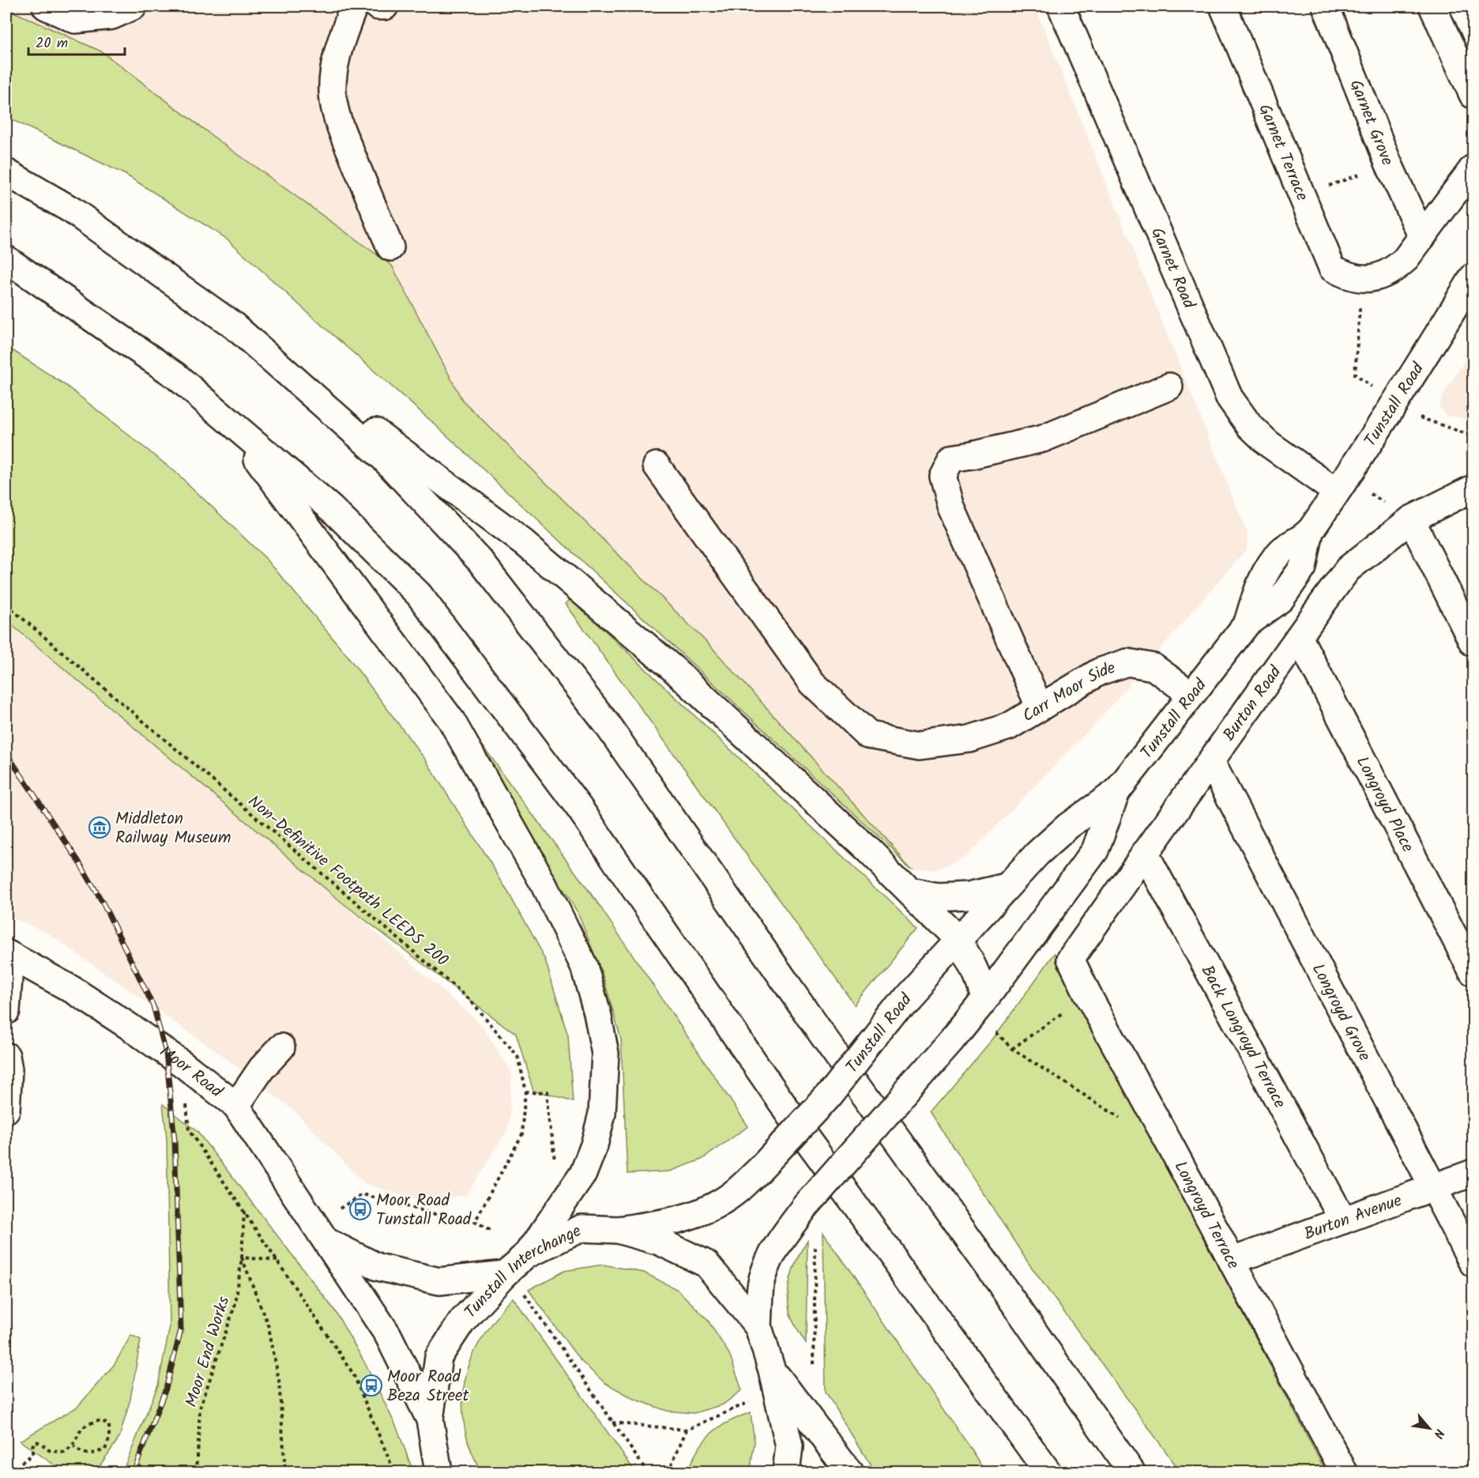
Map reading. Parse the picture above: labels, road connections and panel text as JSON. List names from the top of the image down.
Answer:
{
  "streets": {
    "main road": [
      "Garnet Grove",
      "Garnet Terrace",
      "Garnet Road",
      "Tunstall Road",
      "Carr Moor Side",
      "Burton Road",
      "Longroyd Place",
      "Longroyd Grove",
      "Back Longroyd Terrace",
      "Moor Road",
      "Longroyd Terrace",
      "Burton Avenue",
      "Tunstall Interchange"
    ],
    "path": ["Non-Definitive Footpath LEEDS 200", "Moor End Works"]
  },
  "crossings": [
    ["Garnet Grove", "Garnet Terrace"],
    ["Garnet Road", "Tunstall Road"],
    ["Tunstall Road", "Carr Moor Side"],
    ["Tunstall Road", "Tunstall Interchange"],
    ["Burton Road", "Longroyd Place"],
    ["Burton Road", "Longroyd Grove"],
    ["Burton Road", "Back Longroyd Terrace"],
    ["Burton Road", "Longroyd Terrace"],
    ["Longroyd Grove", "Burton Avenue"],
    ["Back Longroyd Terrace", "Burton Avenue"],
    ["Moor Road", "Tunstall Interchange"],
    ["Longroyd Terrace", "Burton Avenue"]
  ],
  "places": {
    "museum": ["Middleton Railway Museum"],
    "bus stop": ["Moor Road Tunstall Road", "Moor Road Beza Street"]
  },
  "scale_bar": "20 m",
  "north": "bottom right"
}
